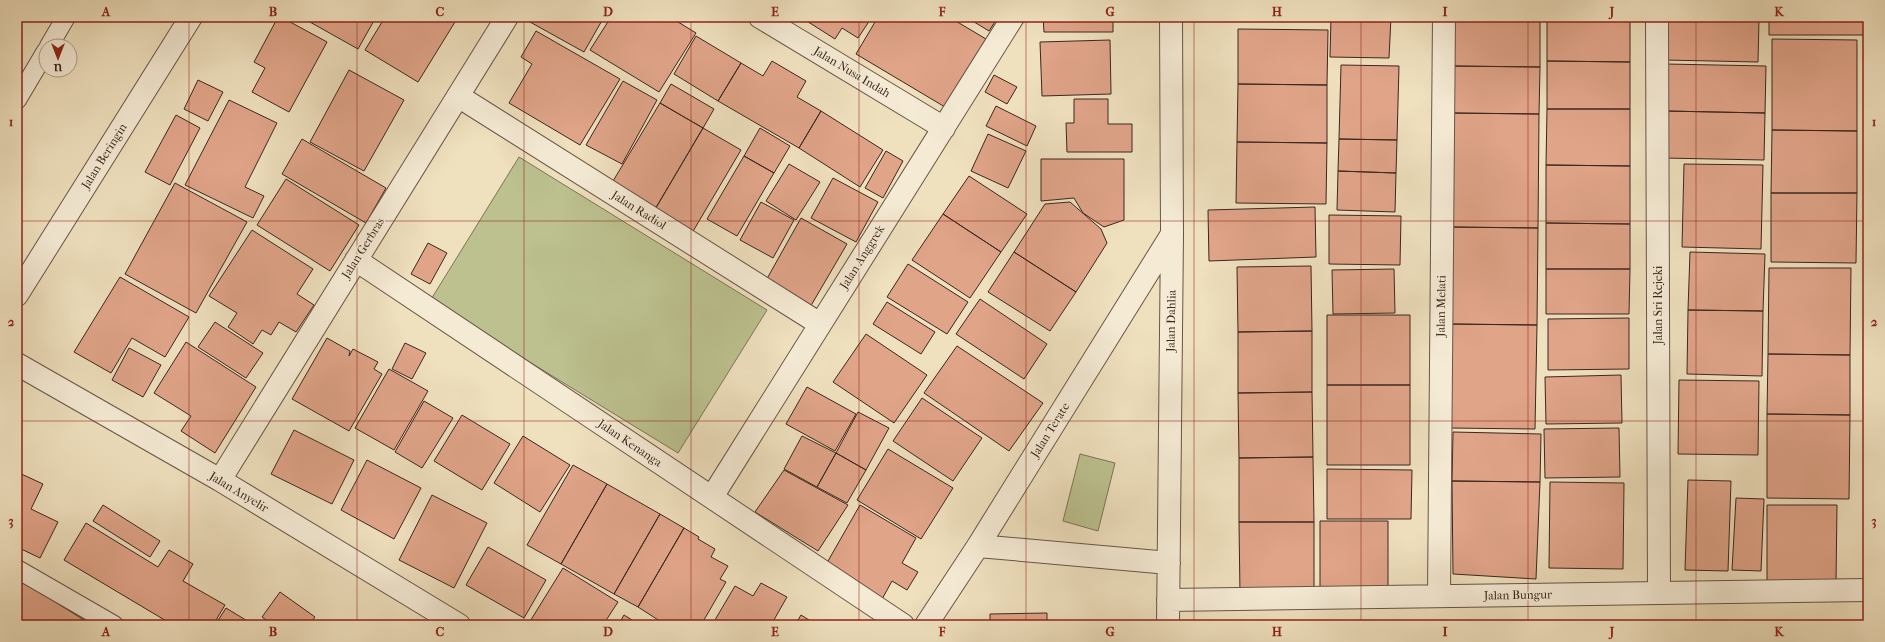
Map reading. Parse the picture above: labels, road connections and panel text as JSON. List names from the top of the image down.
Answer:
{
  "streets": {
    "street": [
      "Jalan Nusa Indah",
      "Jalan Beringin",
      "Jalan Radiol",
      "Jalan Gerbras",
      "Jalan Anggrek",
      "Jalan Sri Rejeki",
      "Jalan Melati",
      "Jalan Dahlia",
      "Jalan Terate",
      "Jalan Kenanga",
      "Jalan Anyelir",
      "Jalan Bungur"
    ]
  },
  "crossings": [
    ["Jalan Nusa Indah", "Jalan Anggrek"],
    ["Jalan Radiol", "Jalan Gerbras"],
    ["Jalan Radiol", "Jalan Anggrek"],
    ["Jalan Gerbras", "Jalan Kenanga"],
    ["Jalan Gerbras", "Jalan Anyelir"],
    ["Jalan Anggrek", "Jalan Kenanga"],
    ["Jalan Sri Rejeki", "Jalan Bungur"],
    ["Jalan Melati", "Jalan Bungur"],
    ["Jalan Dahlia", "Jalan Terate"],
    ["Jalan Dahlia", "Jalan Bungur"]
  ],
  "north": "bottom",
  "grid": {
    "columns": [
      "A",
      "B",
      "C",
      "D",
      "E",
      "F",
      "G",
      "H",
      "I",
      "J",
      "K"
    ],
    "rows": ["1", "2", "3"]
  }
}
